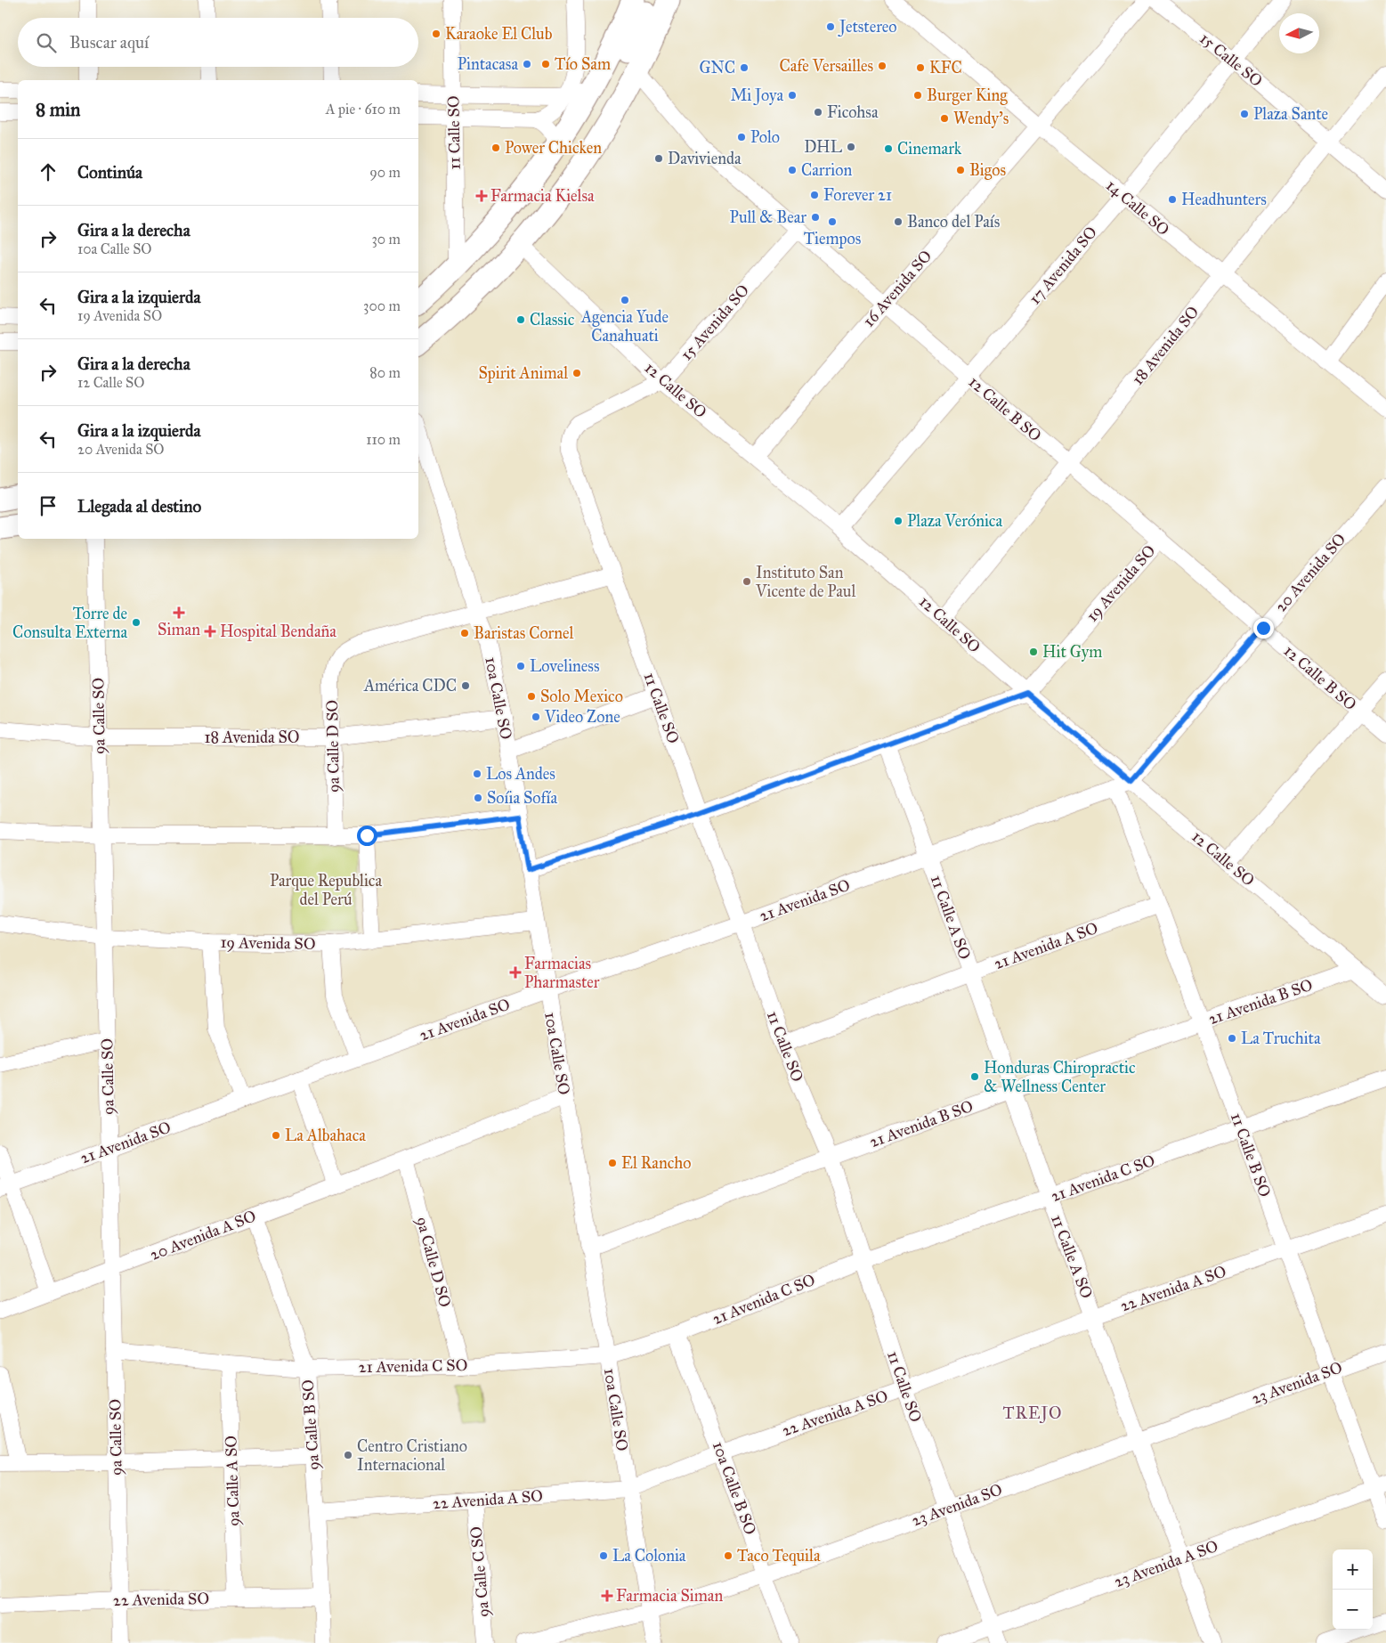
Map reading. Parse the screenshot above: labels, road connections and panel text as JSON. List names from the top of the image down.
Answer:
{
  "streets": {
    "street": [
      "15 Calle SO",
      "11 Calle SO",
      "14 Calle SO",
      "17 Avenida SO",
      "16 Avenida SO",
      "15 Avenida SO",
      "18 Avenida SO",
      "12 Calle SO",
      "12 Calle B SO",
      "20 Avenida SO",
      "19 Avenida SO",
      "10a Calle SO",
      "9a Calle SO",
      "9a Calle D SO",
      "21 Avenida SO",
      "11 Calle A SO",
      "21 Avenida A SO",
      "21 Avenida B SO",
      "11 Calle B SO",
      "21 Avenida C SO",
      "20 Avenida A SO",
      "22 Avenida A SO",
      "23 Avenida SO",
      "9a Calle B SO",
      "9a Calle A SO",
      "10a Calle B SO",
      "23 Avenida A SO",
      "9a Calle C SO",
      "22 Avenida SO"
    ]
  },
  "crossings": [
    ["15 Calle SO", "17 Avenida SO"],
    ["15 Calle SO", "18 Avenida SO"],
    ["11 Calle SO", "15 Avenida SO"],
    ["11 Calle SO", "19 Avenida SO"],
    ["11 Calle SO", "21 Avenida SO"],
    ["11 Calle SO", "21 Avenida A SO"],
    ["11 Calle SO", "21 Avenida B SO"],
    ["11 Calle SO", "21 Avenida C SO"],
    ["11 Calle SO", "22 Avenida A SO"],
    ["11 Calle SO", "23 Avenida SO"],
    ["11 Calle SO", "23 Avenida A SO"],
    ["14 Calle SO", "17 Avenida SO"],
    ["14 Calle SO", "16 Avenida SO"],
    ["14 Calle SO", "18 Avenida SO"],
    ["17 Avenida SO", "12 Calle SO"],
    ["17 Avenida SO", "12 Calle B SO"],
    ["16 Avenida SO", "12 Calle SO"],
    ["16 Avenida SO", "12 Calle B SO"],
    ["15 Avenida SO", "12 Calle SO"],
    ["15 Avenida SO", "12 Calle B SO"],
    ["18 Avenida SO", "12 Calle SO"],
    ["18 Avenida SO", "12 Calle B SO"],
    ["18 Avenida SO", "10a Calle SO"],
    ["18 Avenida SO", "9a Calle SO"],
    ["18 Avenida SO", "9a Calle D SO"],
    ["12 Calle SO", "20 Avenida SO"],
    ["12 Calle SO", "19 Avenida SO"],
    ["12 Calle SO", "21 Avenida SO"],
    ["12 Calle SO", "21 Avenida B SO"],
    ["12 Calle B SO", "20 Avenida SO"],
    ["12 Calle B SO", "19 Avenida SO"],
    ["20 Avenida SO", "21 Avenida SO"],
    ["19 Avenida SO", "10a Calle SO"],
    ["19 Avenida SO", "9a Calle SO"],
    ["19 Avenida SO", "11 Calle A SO"],
    ["10a Calle SO", "9a Calle D SO"],
    ["10a Calle SO", "21 Avenida SO"],
    ["10a Calle SO", "21 Avenida B SO"],
    ["10a Calle SO", "21 Avenida C SO"],
    ["10a Calle SO", "22 Avenida A SO"],
    ["10a Calle SO", "23 Avenida SO"],
    ["9a Calle SO", "21 Avenida SO"],
    ["9a Calle SO", "21 Avenida C SO"],
    ["9a Calle SO", "20 Avenida A SO"],
    ["9a Calle SO", "22 Avenida SO"],
    ["9a Calle D SO", "21 Avenida C SO"],
    ["9a Calle D SO", "20 Avenida A SO"],
    ["21 Avenida SO", "11 Calle A SO"],
    ["21 Avenida SO", "11 Calle B SO"],
    ["11 Calle A SO", "21 Avenida A SO"],
    ["11 Calle A SO", "21 Avenida B SO"],
    ["11 Calle A SO", "21 Avenida C SO"],
    ["11 Calle A SO", "22 Avenida A SO"],
    ["11 Calle A SO", "23 Avenida SO"],
    ["11 Calle A SO", "23 Avenida A SO"],
    ["21 Avenida A SO", "11 Calle B SO"],
    ["21 Avenida B SO", "11 Calle B SO"],
    ["11 Calle B SO", "21 Avenida C SO"],
    ["11 Calle B SO", "22 Avenida A SO"],
    ["11 Calle B SO", "23 Avenida SO"],
    ["11 Calle B SO", "23 Avenida A SO"],
    ["21 Avenida C SO", "9a Calle B SO"],
    ["21 Avenida C SO", "9a Calle A SO"],
    ["21 Avenida C SO", "10a Calle B SO"],
    ["20 Avenida A SO", "9a Calle B SO"],
    ["22 Avenida A SO", "9a Calle B SO"],
    ["22 Avenida A SO", "10a Calle B SO"],
    ["22 Avenida A SO", "9a Calle C SO"],
    ["23 Avenida SO", "10a Calle B SO"],
    ["9a Calle B SO", "22 Avenida SO"],
    ["9a Calle A SO", "22 Avenida SO"]
  ],
  "districts": ["TREJO"],
  "parks": ["Parque Republica del Perú"],
  "places": {
    "other": [
      "Jetstereo",
      "Karaoke El Club",
      "Pintacasa",
      "Tío Sam",
      "Cafe Versailles",
      "GNC",
      "KFC",
      "Mi Joya",
      "Burger King",
      "Ficohsa",
      "Plaza Sante",
      "Wendy's",
      "Polo",
      "DHL",
      "Power Chicken",
      "Cinemark",
      "Davivienda",
      "Carrion",
      "Bigos",
      "Forever 21",
      "Headhunters",
      "Pull & Bear",
      "Tiempos",
      "Banco del País",
      "Agencia Yude Canahuati",
      "Classic",
      "Spirit Animal",
      "Plaza Verónica",
      "Instituto San Vicente de Paul",
      "Torre de Consulta Externa",
      "Baristas Cornel",
      "Hit Gym",
      "Loveliness",
      "América CDC",
      "Solo Mexico",
      "Video Zone",
      "Los Andes",
      "Soíia Sofía",
      "La Truchita",
      "Honduras Chiropractic & Wellness Center",
      "La Albahaca",
      "El Rancho",
      "Centro Cristiano Internacional",
      "La Colonia",
      "Taco Tequila"
    ],
    "health": [
      "Farmacia Kielsa",
      "Siman",
      "Hospital Bendaña",
      "Farmacias Pharmaster",
      "Farmacia Siman"
    ]
  },
  "north": "left",
  "page": {
    "search": "Buscar aquí",
    "heading": ["8 min", "A pie · 610 m"],
    "list": [
      ["Continúa", "90 m"],
      ["Gira a la derecha", "10a Calle SO", "30 m"],
      ["Gira a la izquierda", "19 Avenida SO", "300 m"],
      ["Gira a la derecha", "12 Calle SO", "80 m"],
      ["Gira a la izquierda", "20 Avenida SO", "110 m"],
      "Llegada al destino"
    ],
    "map_buttons": ["+", "−"]
  }
}
